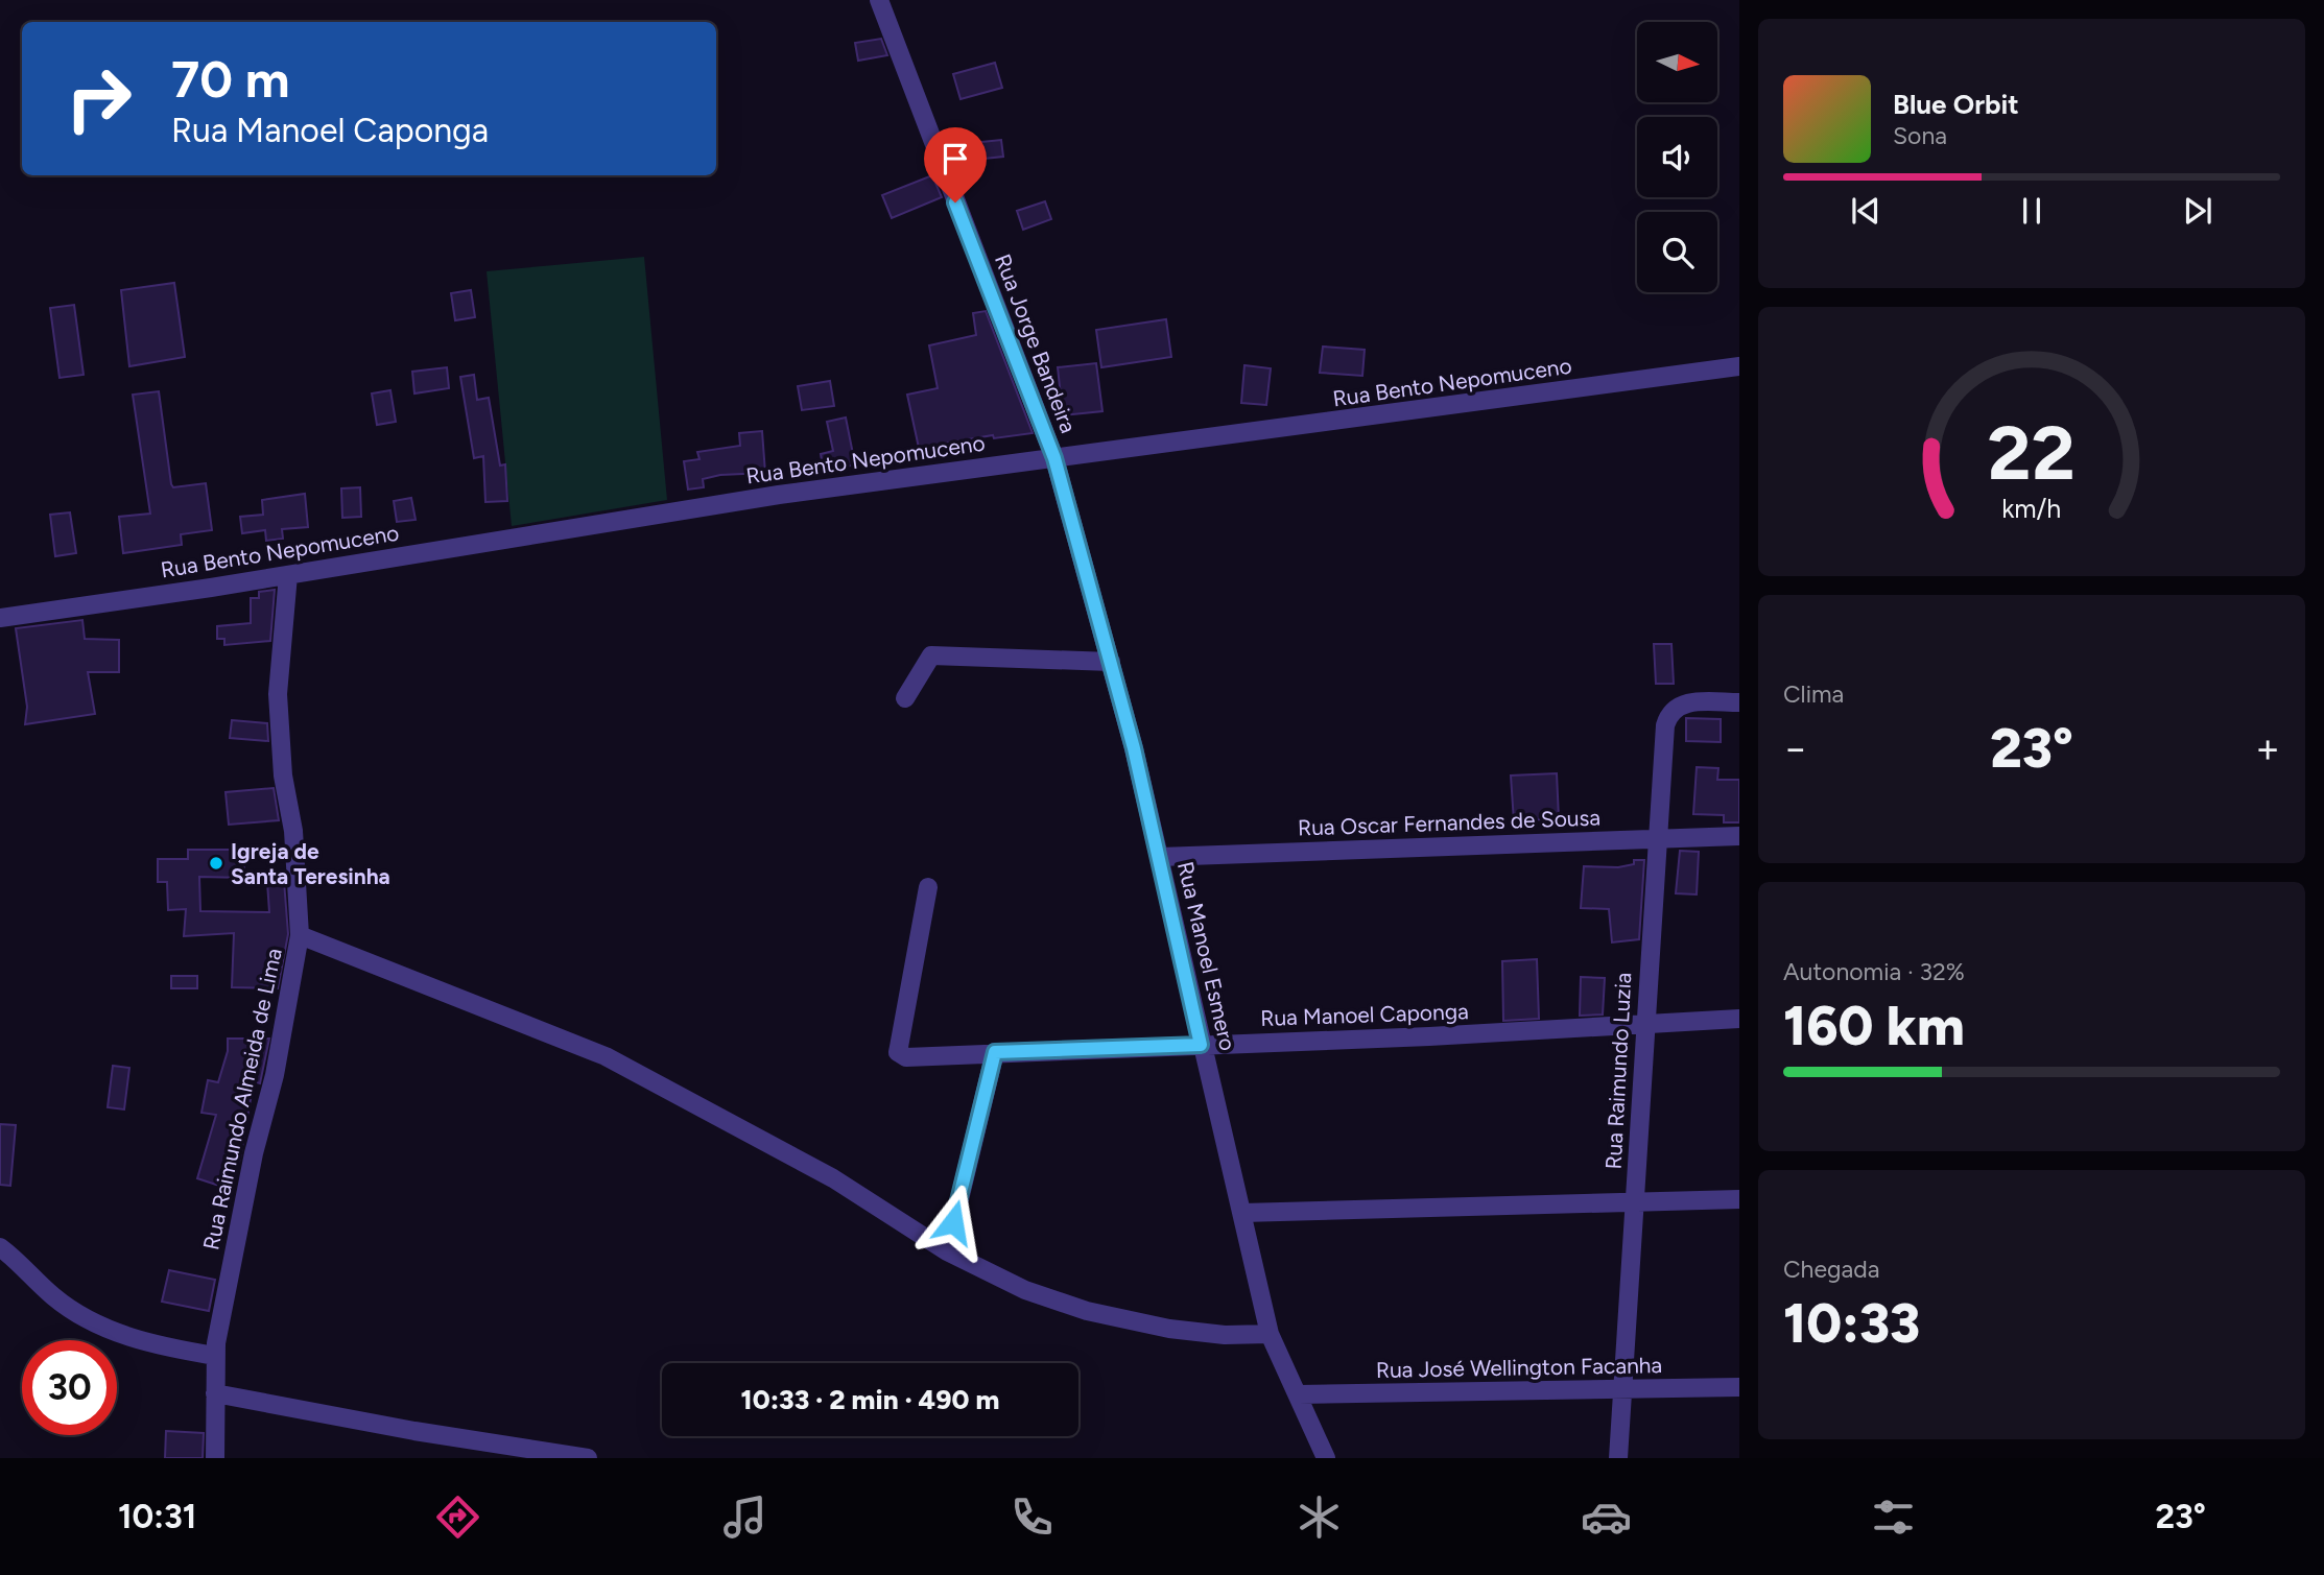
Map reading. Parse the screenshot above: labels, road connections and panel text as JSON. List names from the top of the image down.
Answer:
{
  "streets": {
    "street": [
      "Rua Jorge Bandeira",
      "Rua Bento Nepomuceno",
      "Rua Oscar Fernandes de Sousa",
      "Rua Manoel Esmero",
      "Rua Manoel Caponga",
      "Rua Raimundo Luzia",
      "Rua Raimundo Almeida de Lima",
      "Rua José Wellington Facanha"
    ]
  },
  "crossings": [
    ["Rua Jorge Bandeira", "Rua Bento Nepomuceno"],
    ["Rua Jorge Bandeira", "Rua Manoel Esmero"],
    ["Rua Bento Nepomuceno", "Rua Manoel Esmero"],
    ["Rua Bento Nepomuceno", "Rua Raimundo Almeida de Lima"],
    ["Rua Oscar Fernandes de Sousa", "Rua Manoel Esmero"],
    ["Rua Oscar Fernandes de Sousa", "Rua Raimundo Luzia"],
    ["Rua Manoel Esmero", "Rua Manoel Caponga"],
    ["Rua Manoel Esmero", "Rua José Wellington Facanha"],
    ["Rua Manoel Caponga", "Rua Raimundo Luzia"],
    ["Rua Raimundo Luzia", "Rua José Wellington Facanha"]
  ],
  "places": ["Igreja de Santa Teresinha"],
  "north": "right",
  "page": {
    "turn": ["70 m", "Rua Manoel Caponga"],
    "song": ["Blue Orbit", "Sona"],
    "tile": [
      "Clima",
      ["Autonomia · 32%", "160 km"],
      ["Chegada", "10:33"]
    ],
    "heat": ["−", "23°", "+"],
    "limit": "30",
    "trip": "10:33 · 2 min · 490 m",
    "tabs": ["10:31", "23°"],
    "gauge": ["22", "km/h"]
  }
}
